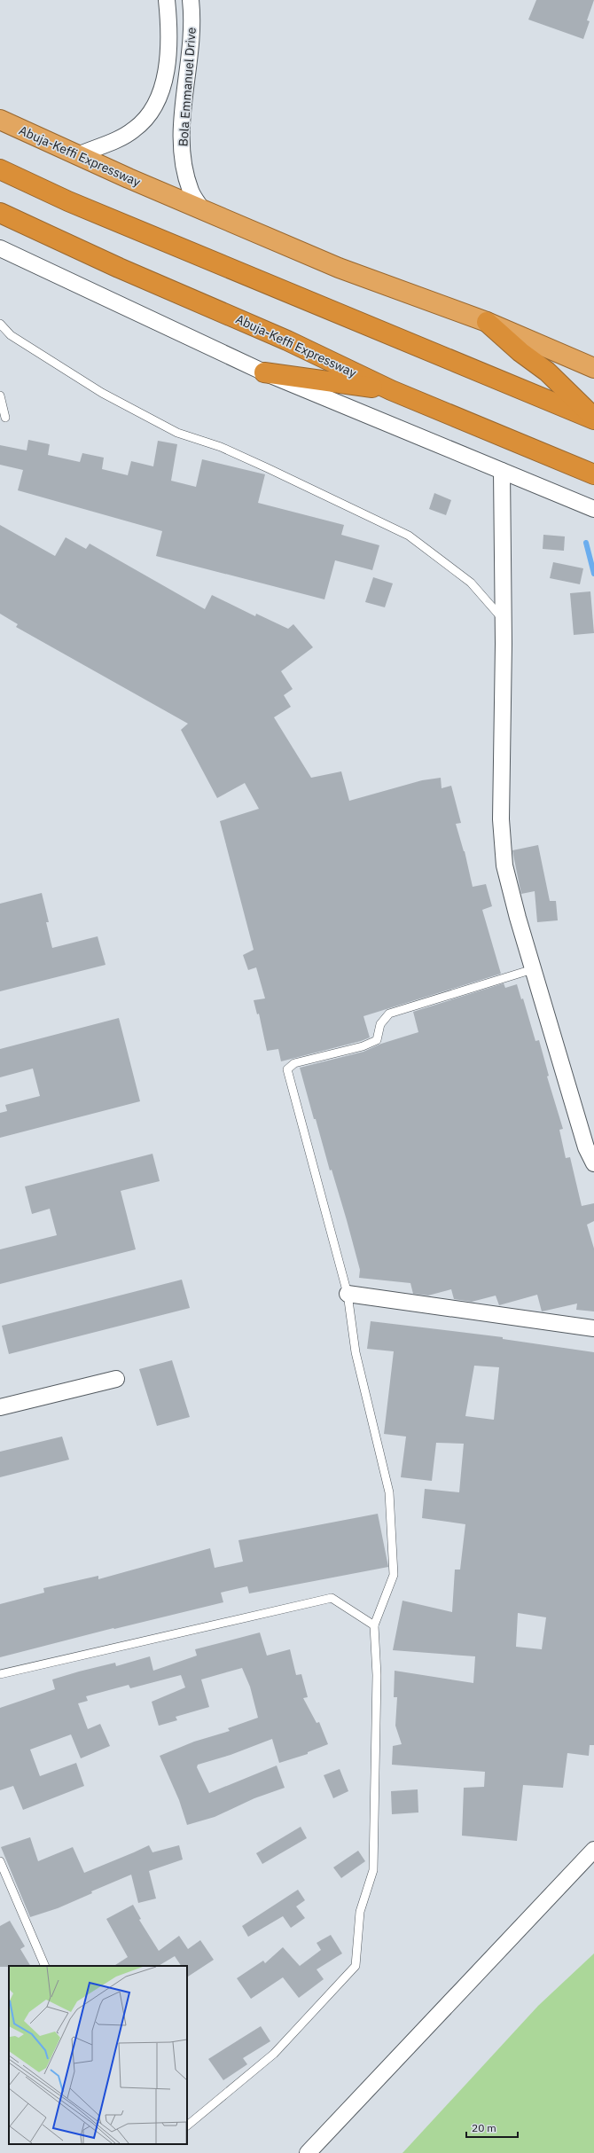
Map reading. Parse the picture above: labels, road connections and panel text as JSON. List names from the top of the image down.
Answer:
{
  "streets": {
    "highway": ["Abuja-Keffi Expressway"],
    "street": ["Bola Emmanuel Drive"]
  },
  "crossings": [
    ["Bola Emmanuel Drive", "Abuja-Keffi Expressway"]
  ],
  "scale_bar": "20 m"
}
